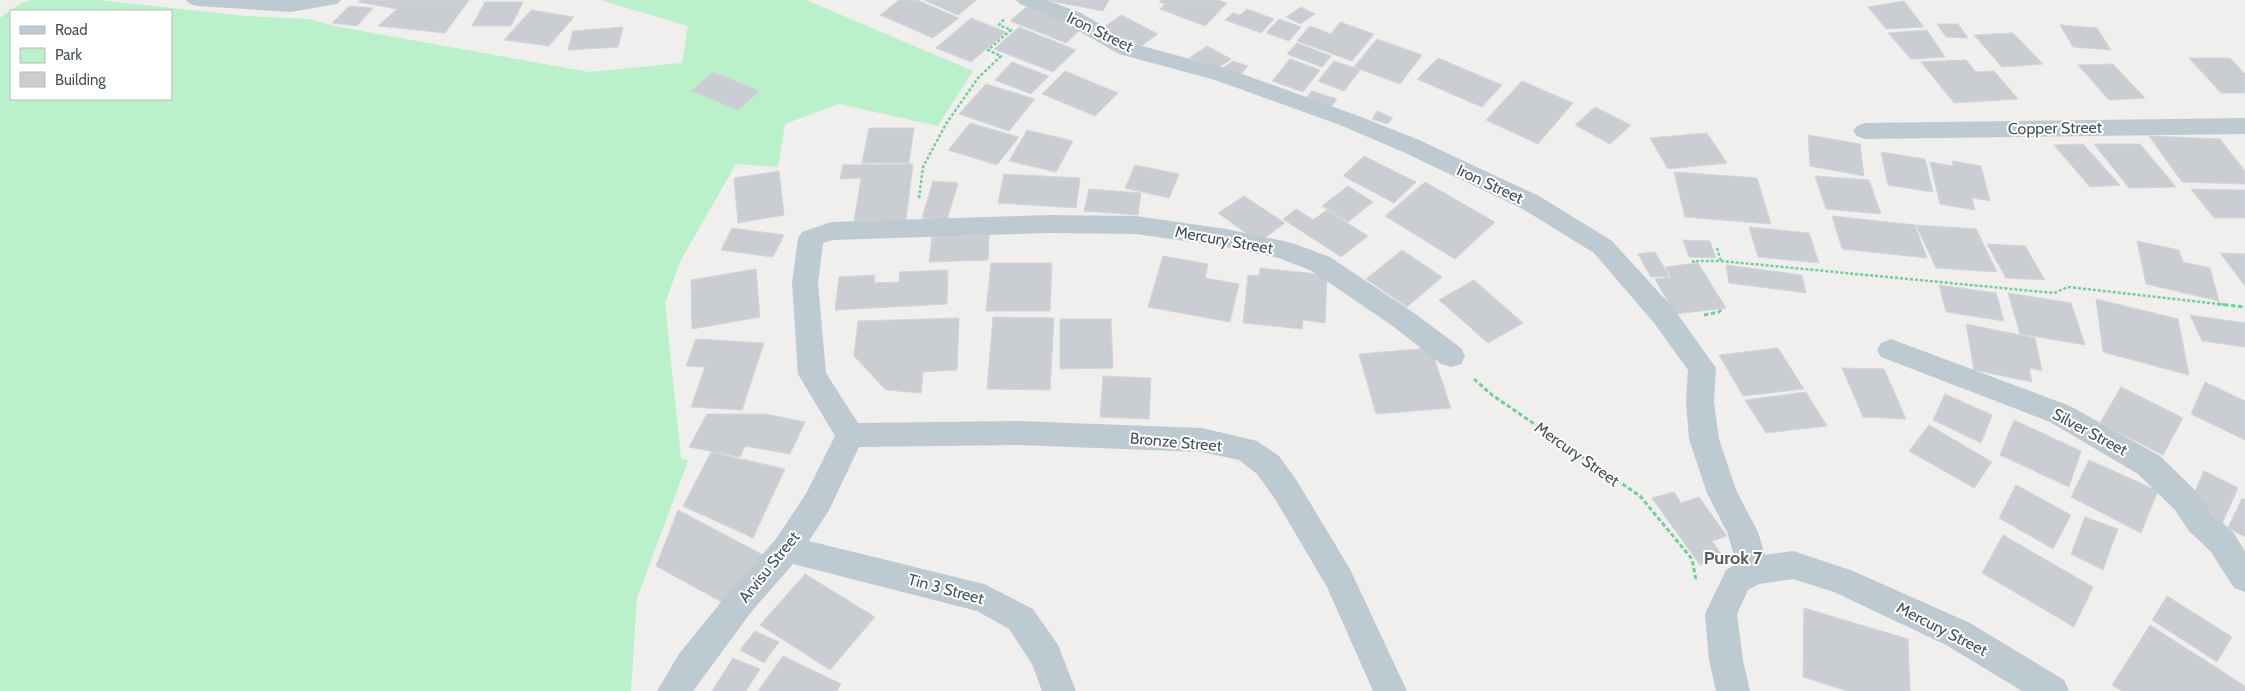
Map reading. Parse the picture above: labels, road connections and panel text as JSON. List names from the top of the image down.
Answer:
{
  "streets": {
    "street": [
      "Iron Street",
      "Copper Street",
      "Mercury Street",
      "Silver Street",
      "Bronze Street",
      "Arvisu Street",
      "Tin 3 Street"
    ]
  },
  "crossings": [
    ["Iron Street", "Mercury Street"],
    ["Mercury Street", "Bronze Street"],
    ["Mercury Street", "Arvisu Street"],
    ["Bronze Street", "Arvisu Street"],
    ["Arvisu Street", "Tin 3 Street"]
  ],
  "districts": ["Purok 7"],
  "legend": ["Road", "Park", "Building"]
}
